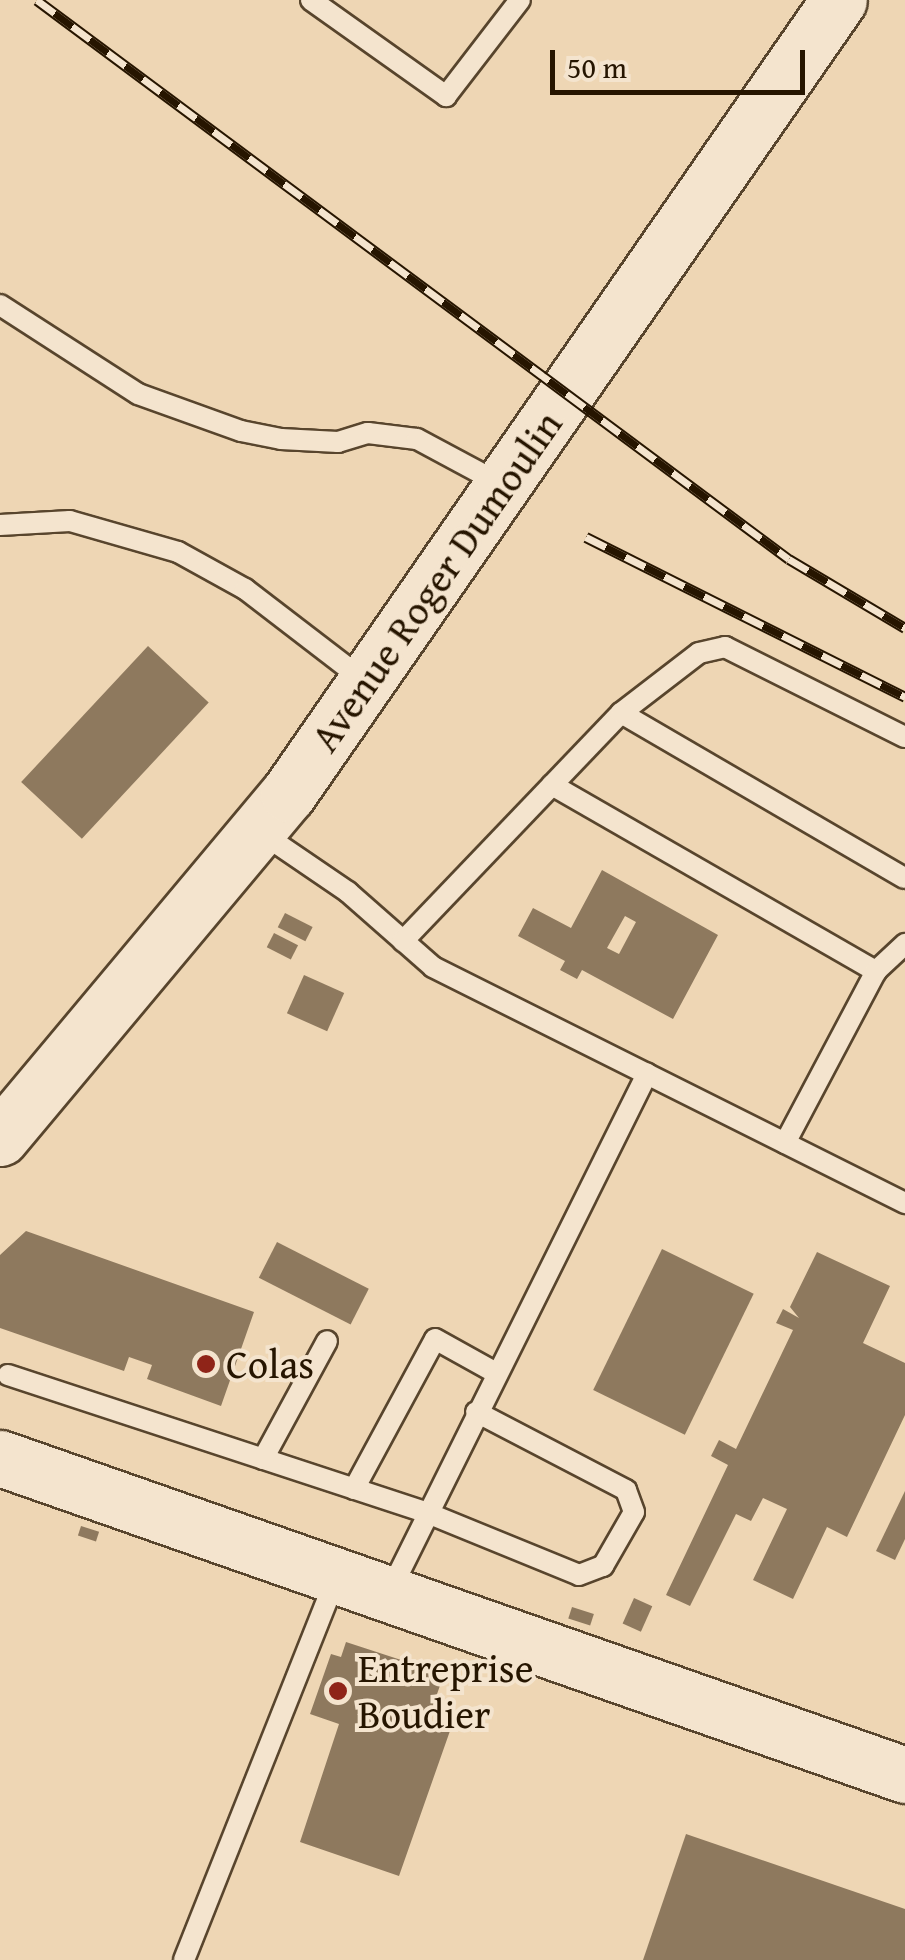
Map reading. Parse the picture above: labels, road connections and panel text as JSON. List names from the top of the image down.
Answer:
{
  "streets": {
    "main road": ["Avenue Roger Dumoulin"]
  },
  "places": ["Colas", "Entreprise Boudier"],
  "scale_bar": "50 m"
}
